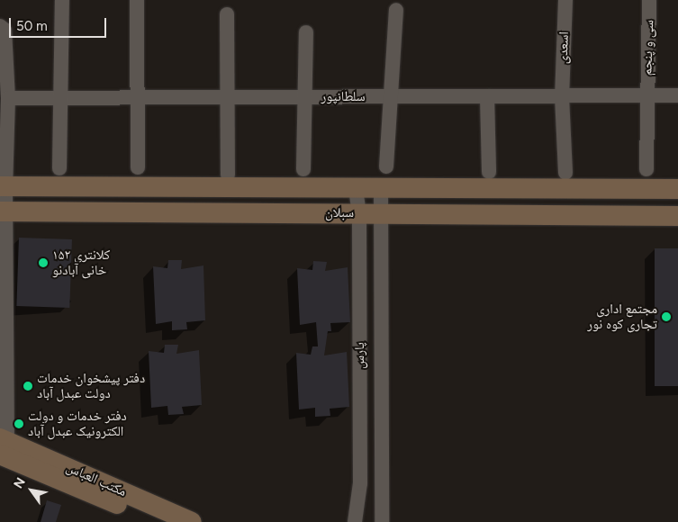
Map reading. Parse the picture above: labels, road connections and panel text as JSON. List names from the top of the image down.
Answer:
{
  "streets": {
    "street": [
      "اسعدی",
      "سی و پنجم",
      "سلطانپور",
      "سبلان",
      "پارس",
      "مکتب العباس"
    ]
  },
  "crossings": [
    ["اسعدی", "سلطانپور"],
    ["سی و پنجم", "سلطانپور"],
    ["سبلان", "پارس"]
  ],
  "places": [
    "کلانتری ۱۵۲ خانی آبادنو",
    "مجتمع اداری تجاری کوه نور",
    "دفتر پیشخوان خدمات دولت عبدل آباد",
    "دفتر خدمات و دولت الکترونیک عبدل آباد"
  ],
  "scale_bar": "50 m",
  "north": "top left"
}
